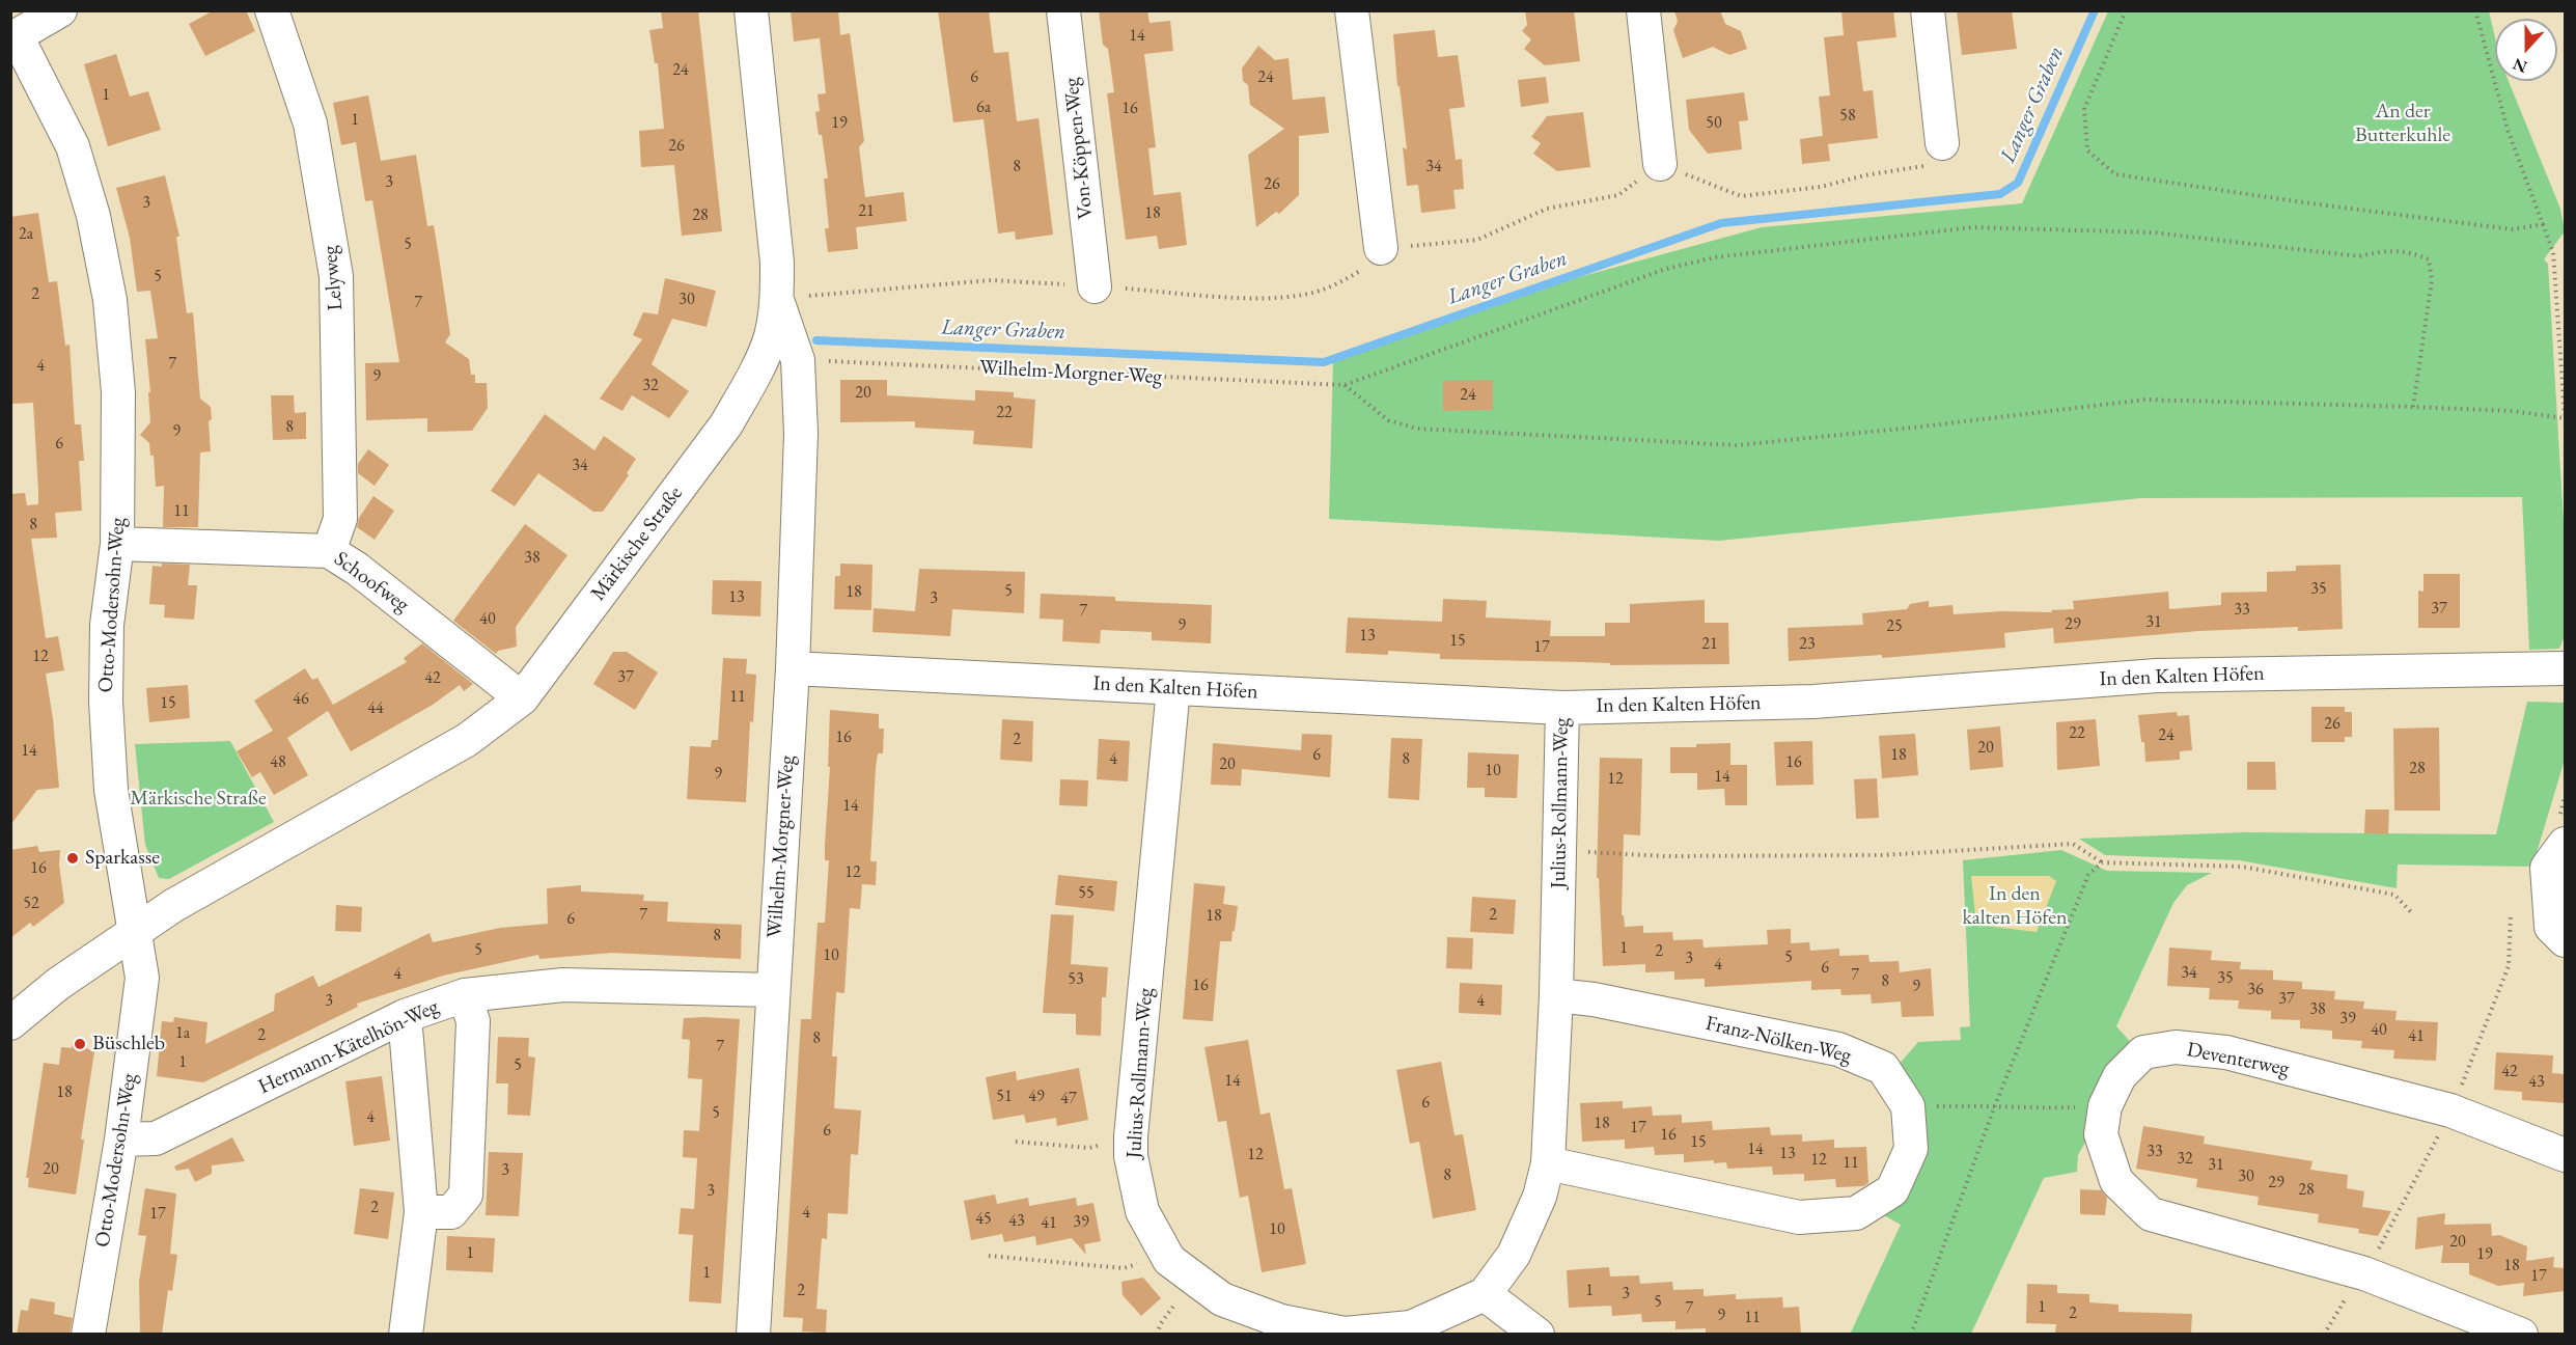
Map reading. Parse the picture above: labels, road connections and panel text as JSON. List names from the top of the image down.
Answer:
{
  "streets": {
    "street": [
      "Von-Köppen-Weg",
      "Lelyweg",
      "Wilhelm-Morgner-Weg",
      "Märkische Straße",
      "Schoofweg",
      "Otto-Modersohn-Weg",
      "In den Kalten Höfen",
      "Julius-Rollmann-Weg",
      "Franz-Nölken-Weg",
      "Hermann-Kätelhön-Weg",
      "Deventerweg"
    ]
  },
  "crossings": [
    ["Lelyweg", "Schoofweg"],
    ["Wilhelm-Morgner-Weg", "Märkische Straße"],
    ["Wilhelm-Morgner-Weg", "In den Kalten Höfen"],
    ["Wilhelm-Morgner-Weg", "Hermann-Kätelhön-Weg"],
    ["Märkische Straße", "Schoofweg"],
    ["Märkische Straße", "Otto-Modersohn-Weg"],
    ["Schoofweg", "Otto-Modersohn-Weg"],
    ["Otto-Modersohn-Weg", "Hermann-Kätelhön-Weg"],
    ["In den Kalten Höfen", "Julius-Rollmann-Weg"],
    ["Julius-Rollmann-Weg", "Franz-Nölken-Weg"]
  ],
  "water": ["Langer Graben"],
  "parks": ["An der Butterkuhle", "Märkische Straße", "In den kalten Höfen"],
  "places": ["Sparkasse", "Büschleb"],
  "house_numbers": [
    "14",
    "24",
    "6",
    "24",
    "1",
    "6a",
    "16",
    "58",
    "1",
    "19",
    "50",
    "26",
    "8",
    "34",
    "3",
    "26",
    "3",
    "21",
    "18",
    "28",
    "2a",
    "5",
    "5",
    "2",
    "30",
    "7",
    "7",
    "4",
    "9",
    "32",
    "20",
    "24",
    "22",
    "8",
    "9",
    "6",
    "34",
    "11",
    "8",
    "38",
    "35",
    "5",
    "18",
    "13",
    "3",
    "37",
    "33",
    "7",
    "40",
    "31",
    "29",
    "9",
    "25",
    "13",
    "15",
    "21",
    "23",
    "17",
    "12",
    "37",
    "42",
    "11",
    "46",
    "15",
    "44",
    "26",
    "22",
    "24",
    "16",
    "2",
    "20",
    "14",
    "6",
    "18",
    "4",
    "8",
    "48",
    "16",
    "20",
    "28",
    "10",
    "9",
    "14",
    "12",
    "14",
    "16",
    "12",
    "55",
    "52",
    "7",
    "2",
    "18",
    "6",
    "8",
    "1",
    "5",
    "2",
    "10",
    "5",
    "3",
    "4",
    "6",
    "34",
    "4",
    "7",
    "35",
    "53",
    "8",
    "16",
    "9",
    "36",
    "37",
    "3",
    "4",
    "38",
    "39",
    "40",
    "1a",
    "2",
    "41",
    "8",
    "7",
    "1",
    "5",
    "42",
    "14",
    "43",
    "18",
    "51",
    "49",
    "47",
    "6",
    "5",
    "4",
    "18",
    "17",
    "6",
    "16",
    "15",
    "14",
    "33",
    "13",
    "12",
    "32",
    "12",
    "11",
    "31",
    "20",
    "3",
    "8",
    "30",
    "29",
    "28",
    "3",
    "2",
    "4",
    "17",
    "45",
    "43",
    "39",
    "41",
    "10",
    "20",
    "1",
    "19",
    "18",
    "1",
    "17",
    "2",
    "1",
    "3",
    "5",
    "1",
    "7",
    "2",
    "9",
    "11"
  ],
  "north": "bottom"
}
